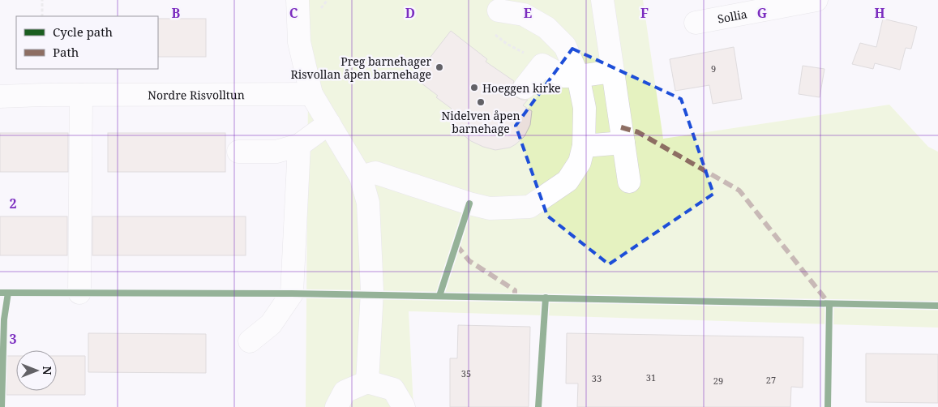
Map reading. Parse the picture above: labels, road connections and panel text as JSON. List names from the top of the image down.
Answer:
{
  "streets": {
    "street": ["Sollia", "Nordre Risvolltun"]
  },
  "places": ["Preg barnehager Risvollan åpen barnehage", "Hoeggen kirke", "Nidelven åpen barnehage"],
  "house_numbers": [
    "9",
    "35",
    "31",
    "33",
    "27",
    "29"
  ],
  "legend": ["Cycle path", "Path"],
  "north": "right",
  "grid": {
    "columns": [
      "B",
      "C",
      "D",
      "E",
      "F",
      "G",
      "H"
    ],
    "rows": ["2", "3"]
  }
}
